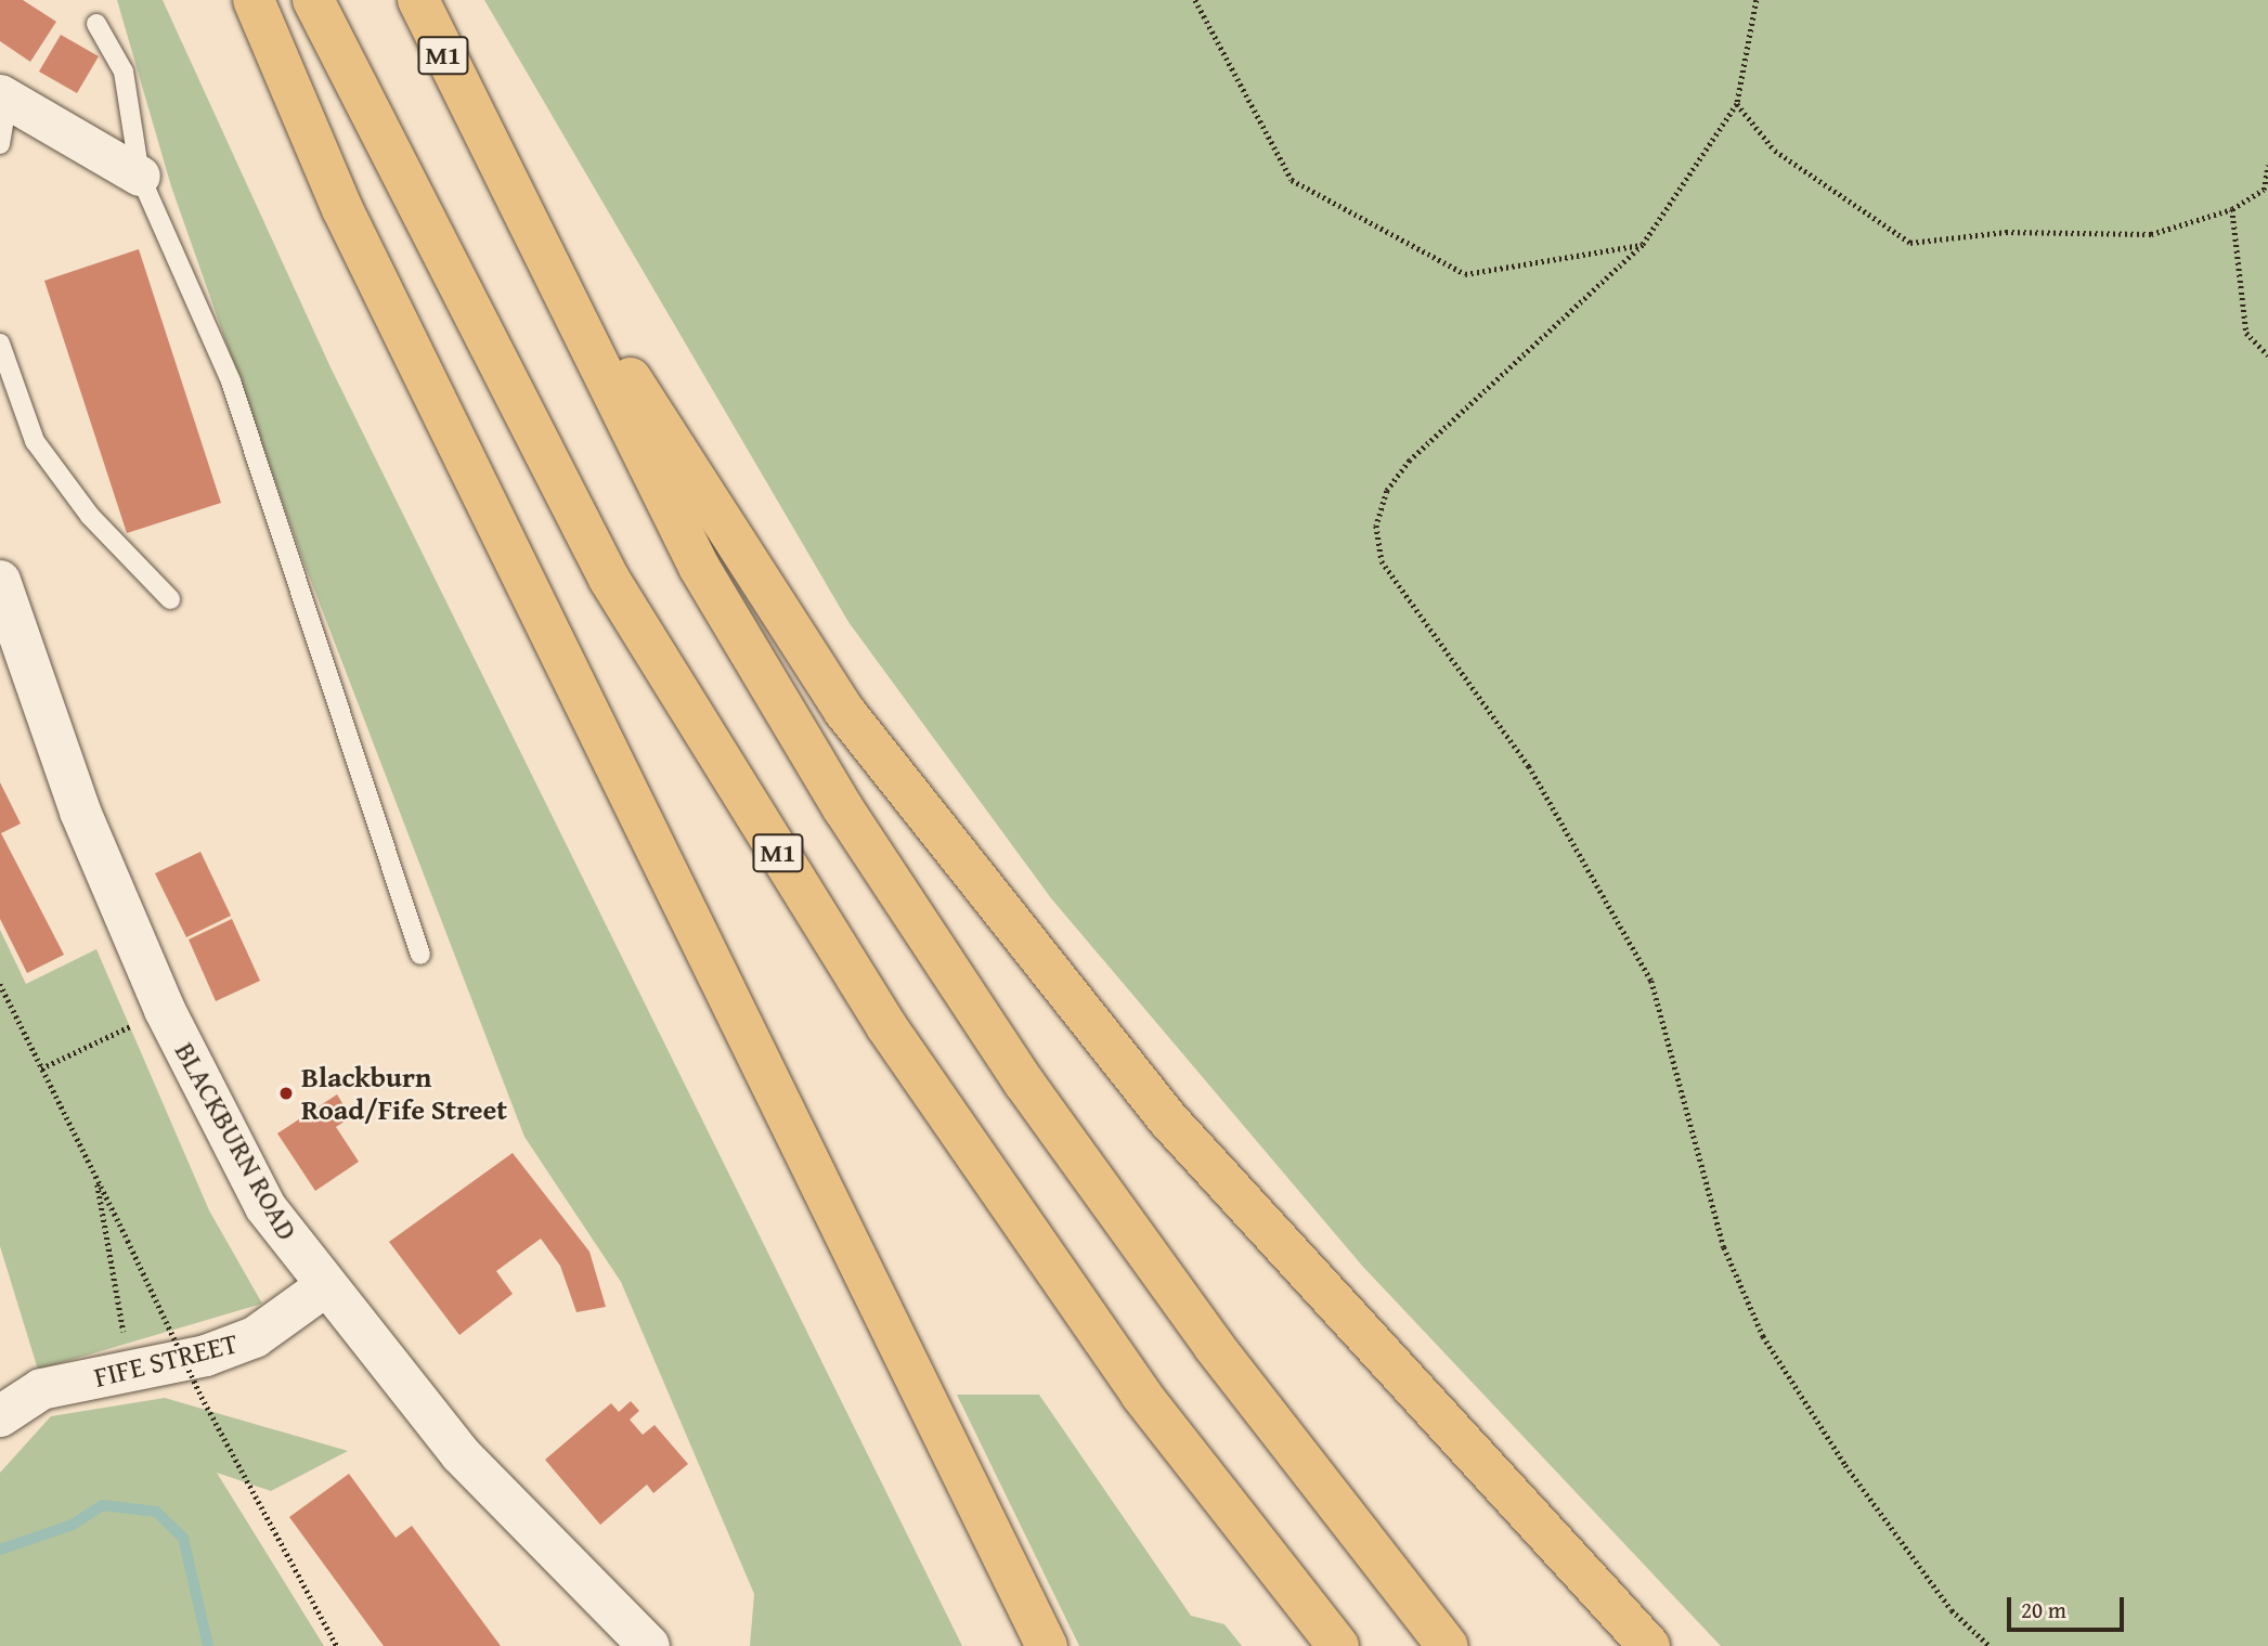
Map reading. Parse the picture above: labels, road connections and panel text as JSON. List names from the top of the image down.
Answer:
{
  "streets": {
    "highway": ["M1"],
    "street": ["BLACKBURN ROAD", "FIFE STREET"]
  },
  "crossings": [
    ["BLACKBURN ROAD", "FIFE STREET"]
  ],
  "places": ["Blackburn Road/Fife Street"],
  "scale_bar": "20 m"
}
